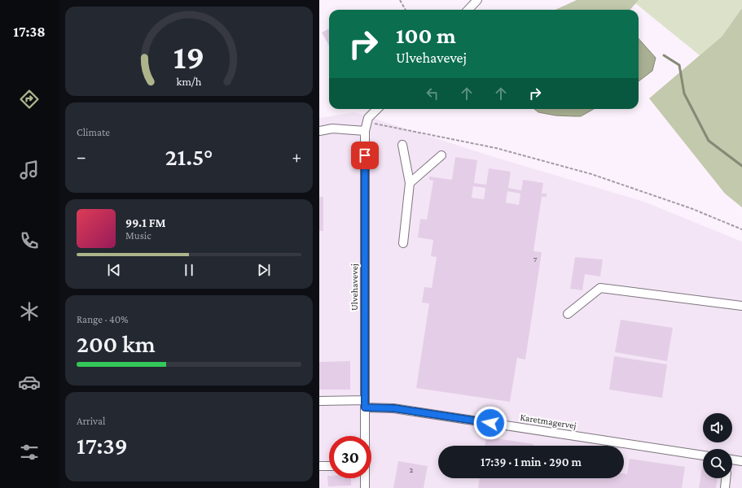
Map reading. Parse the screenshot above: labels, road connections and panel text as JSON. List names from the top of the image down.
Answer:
{
  "streets": {
    "street": ["Ulvehavevej", "Karetmagervej"]
  },
  "crossings": [
    ["Ulvehavevej", "Karetmagervej"]
  ],
  "house_numbers": ["7", "2"],
  "page": {
    "tabs": "17:38",
    "turn": ["100 m", "Ulvehavevej"],
    "tile": [
      "Climate",
      ["Range · 40%", "200 km"],
      ["Arrival", "17:39"]
    ],
    "heat": ["−", "21.5°", "+"],
    "song": ["99.1 FM", "Music"],
    "limit": "30",
    "trip": "17:39 · 1 min · 290 m",
    "gauge": ["19", "km/h"]
  }
}
